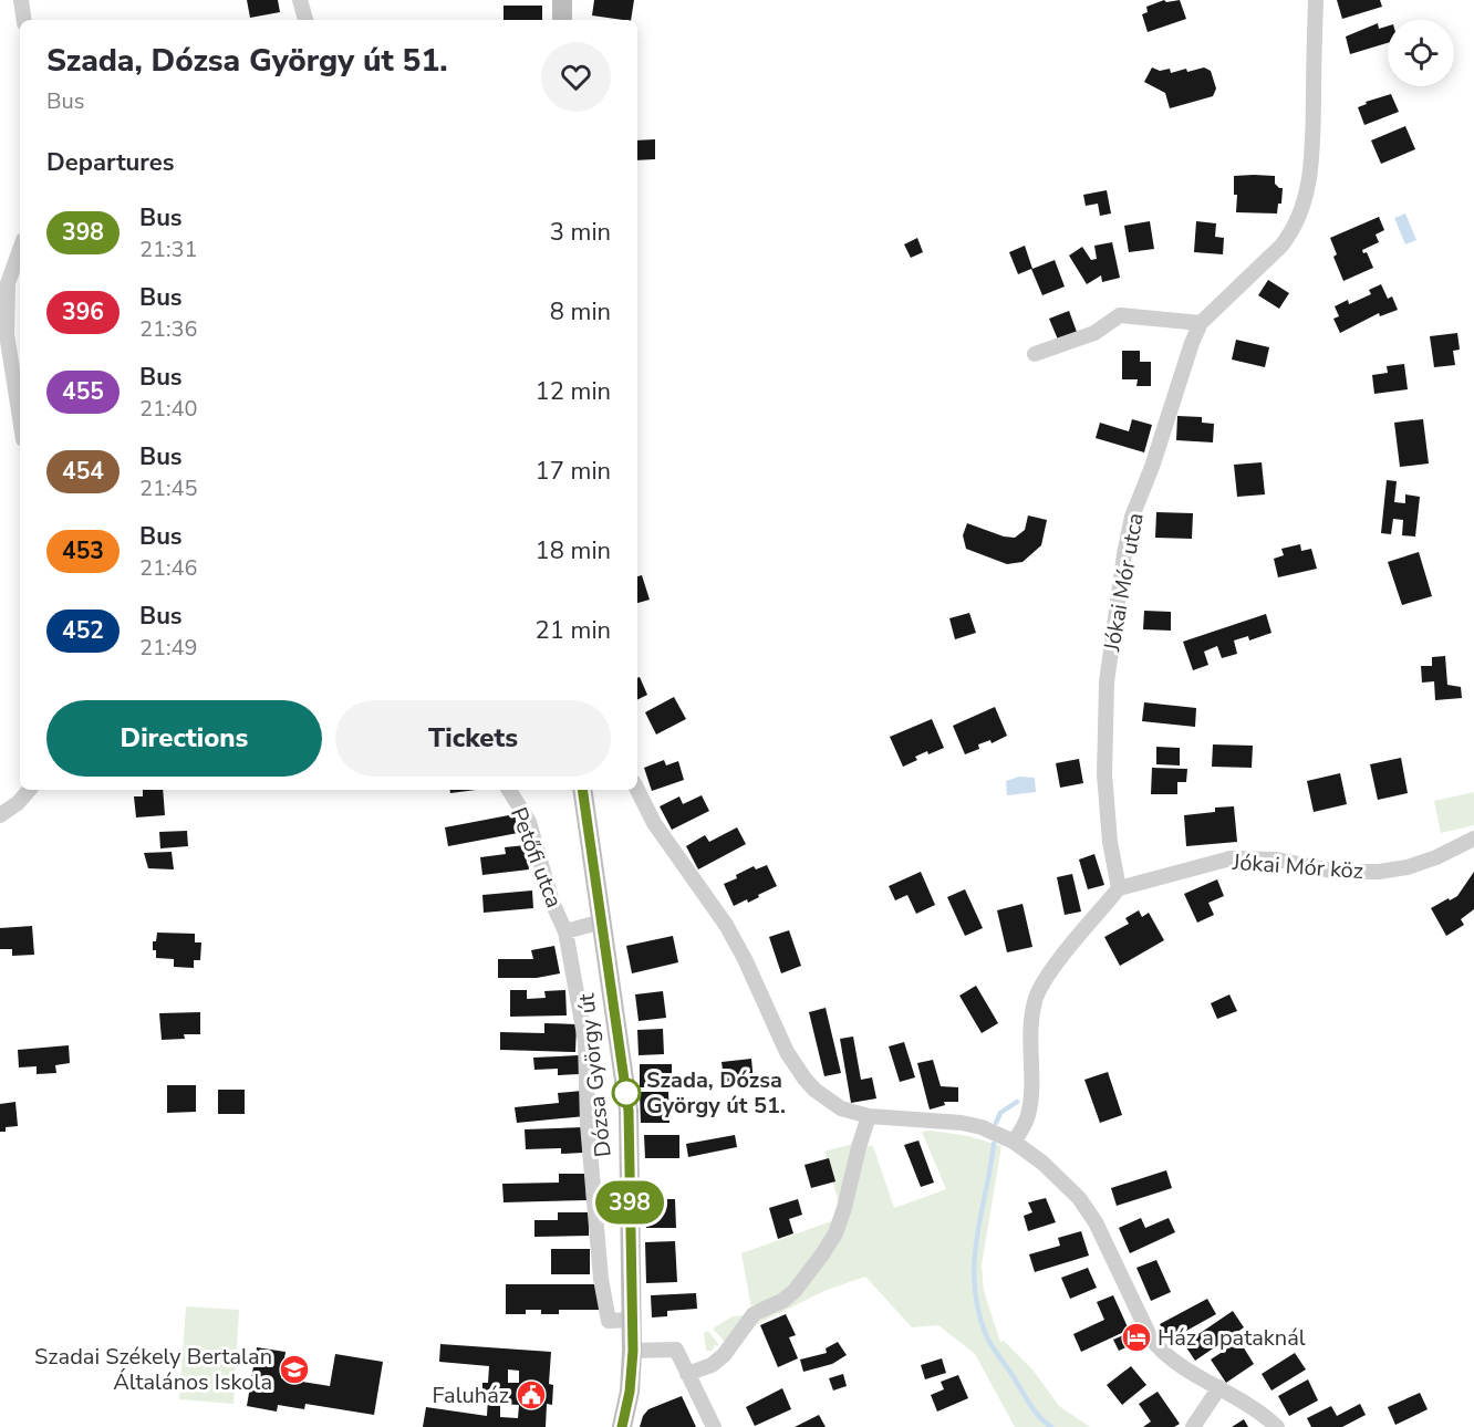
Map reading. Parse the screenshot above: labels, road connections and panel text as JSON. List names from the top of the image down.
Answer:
{
  "streets": {
    "main road": ["Dózsa György út"],
    "street": ["Jókai Mór utca", "Petőfi utca", "Jókai Mór köz"]
  },
  "crossings": [
    ["Jókai Mór utca", "Jókai Mór köz"],
    ["Petőfi utca", "Dózsa György út"]
  ],
  "places": {
    "other": ["Szada, Dózsa György út 51."],
    "hotel": ["Ház a pataknál"],
    "school or university": ["Szadai Székely Bertalan Általános Iskola"],
    "public building": ["Faluház"]
  },
  "lines": ["bus line 398"],
  "page": {
    "on_map": "398",
    "heading": [
      ["Szada, Dózsa György út 51.", "Bus"],
      "Departures"
    ],
    "list": [
      {
        "mark": "398",
        "name": "Bus",
        "note": "21:31",
        "value": "3 min"
      },
      {
        "mark": "396",
        "name": "Bus",
        "note": "21:36",
        "value": "8 min"
      },
      {
        "mark": "455",
        "name": "Bus",
        "note": "21:40",
        "value": "12 min"
      },
      {
        "mark": "454",
        "name": "Bus",
        "note": "21:45",
        "value": "17 min"
      },
      {
        "mark": "453",
        "name": "Bus",
        "note": "21:46",
        "value": "18 min"
      },
      {
        "mark": "452",
        "name": "Bus",
        "note": "21:49",
        "value": "21 min"
      }
    ],
    "buttons": ["Directions", "Tickets"]
  }
}
